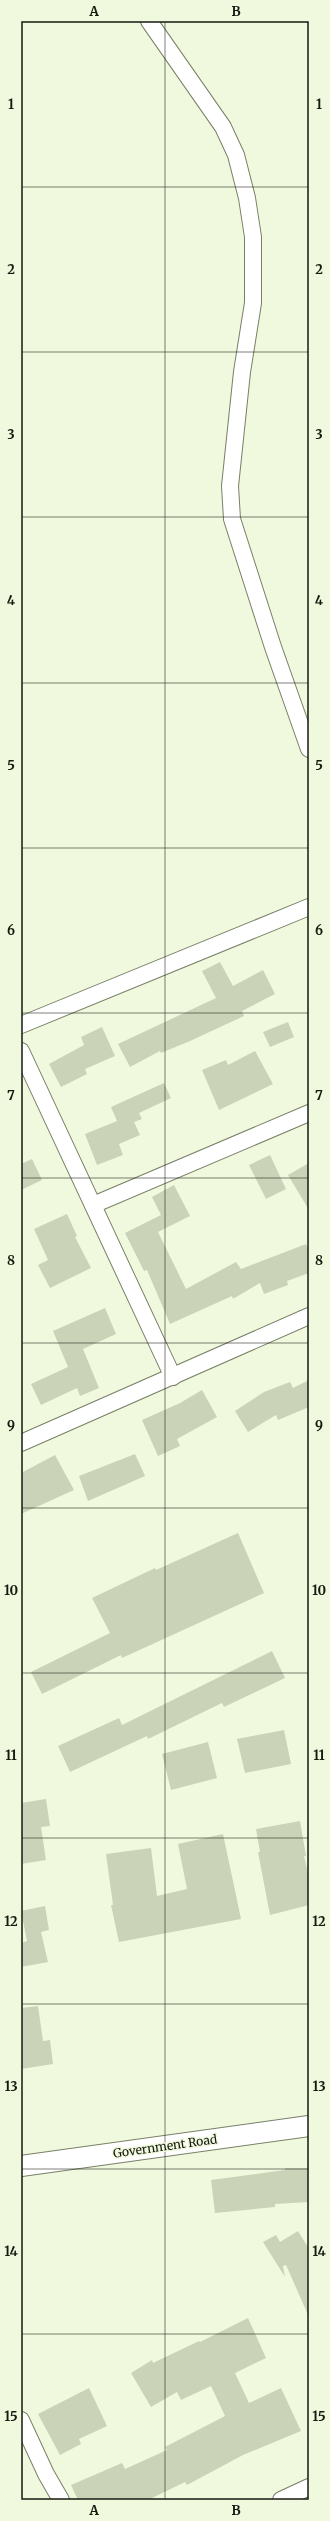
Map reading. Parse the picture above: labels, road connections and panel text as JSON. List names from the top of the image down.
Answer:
{
  "streets": {
    "street": ["Government Road"]
  },
  "grid": {
    "columns": ["A", "B"],
    "rows": [
      "1",
      "2",
      "3",
      "4",
      "5",
      "6",
      "7",
      "8",
      "9",
      "10",
      "11",
      "12",
      "13",
      "14",
      "15"
    ]
  }
}
